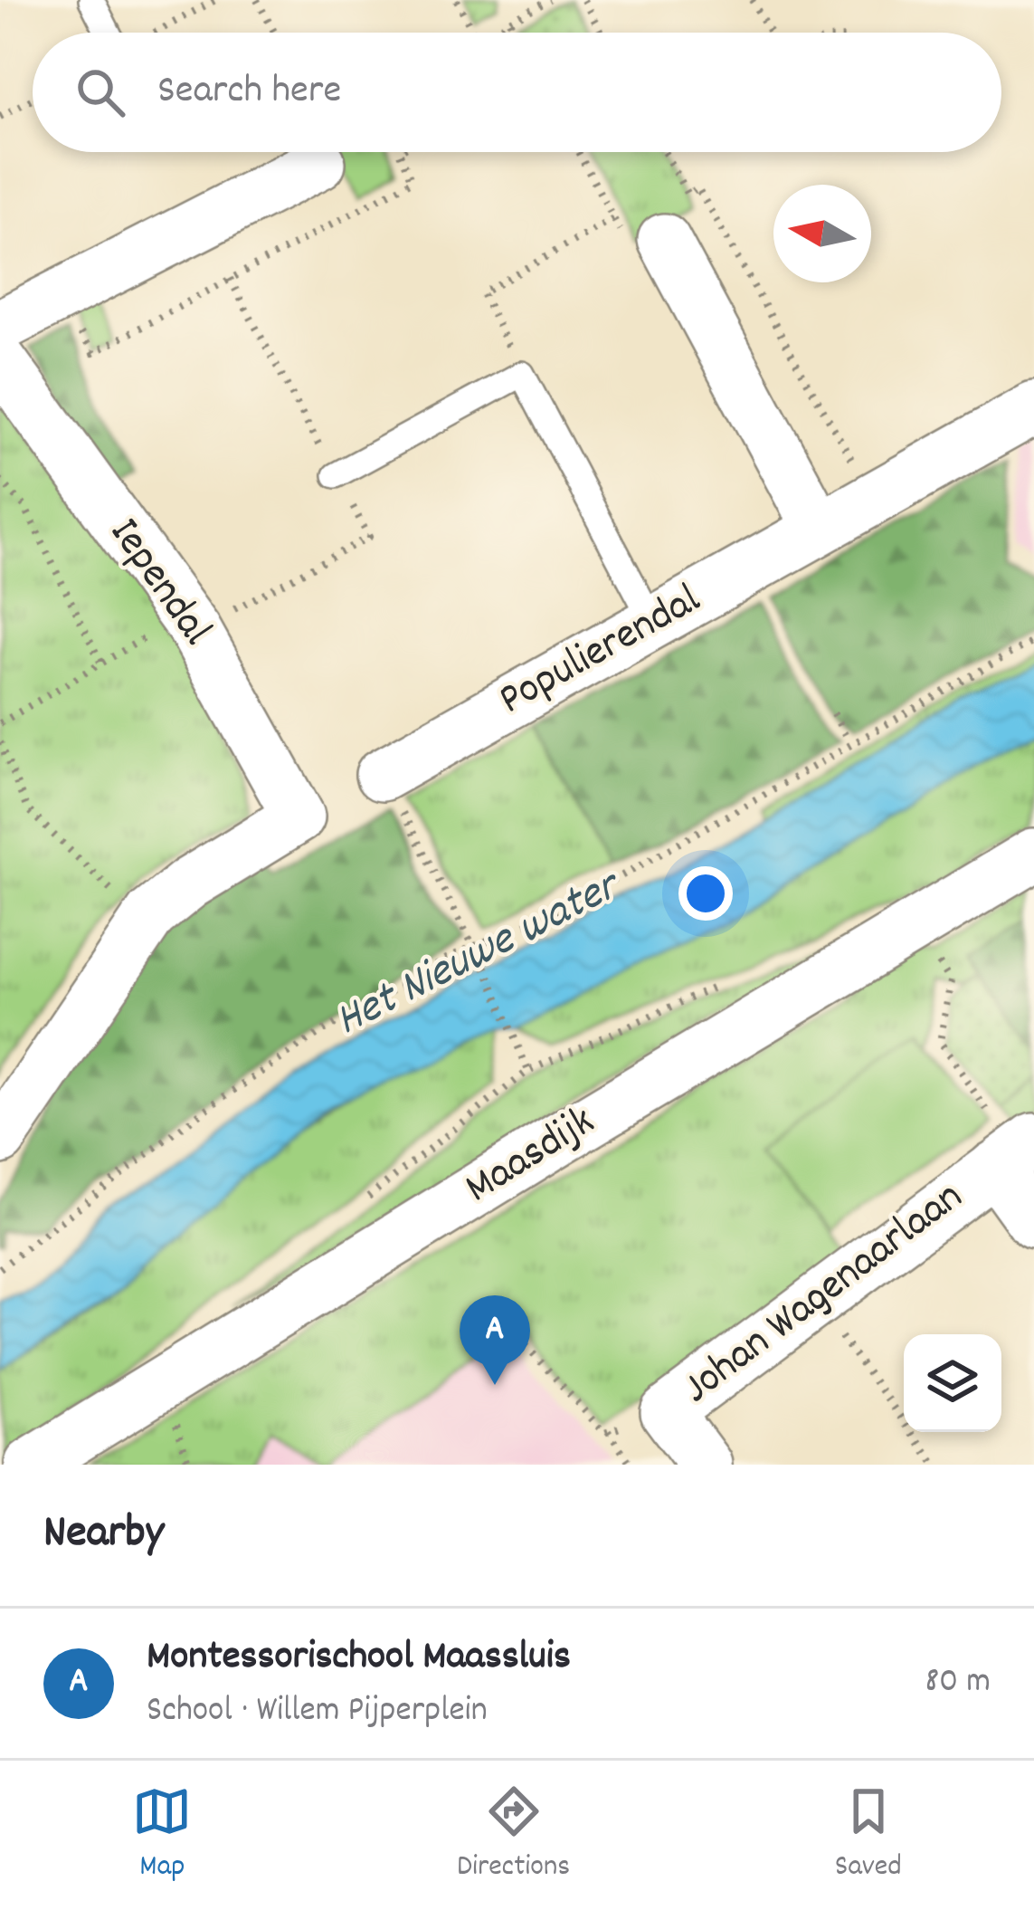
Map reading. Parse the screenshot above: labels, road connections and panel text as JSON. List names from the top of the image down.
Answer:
{
  "streets": {
    "street": [
      "Iependal",
      "Populierendal",
      "Maasdijk",
      "Johan Wagenaarlaan"
    ]
  },
  "water": ["Het Nieuwe water"],
  "north": "left",
  "page": {
    "search": "Search here",
    "pins": "A",
    "heading": "Nearby",
    "list": [
      {
        "mark": "A",
        "name": "Montessorischool Maassluis",
        "note": "School · Willem Pijperplein",
        "value": "80 m"
      }
    ],
    "nav": ["Map", "Directions", "Saved"]
  }
}
